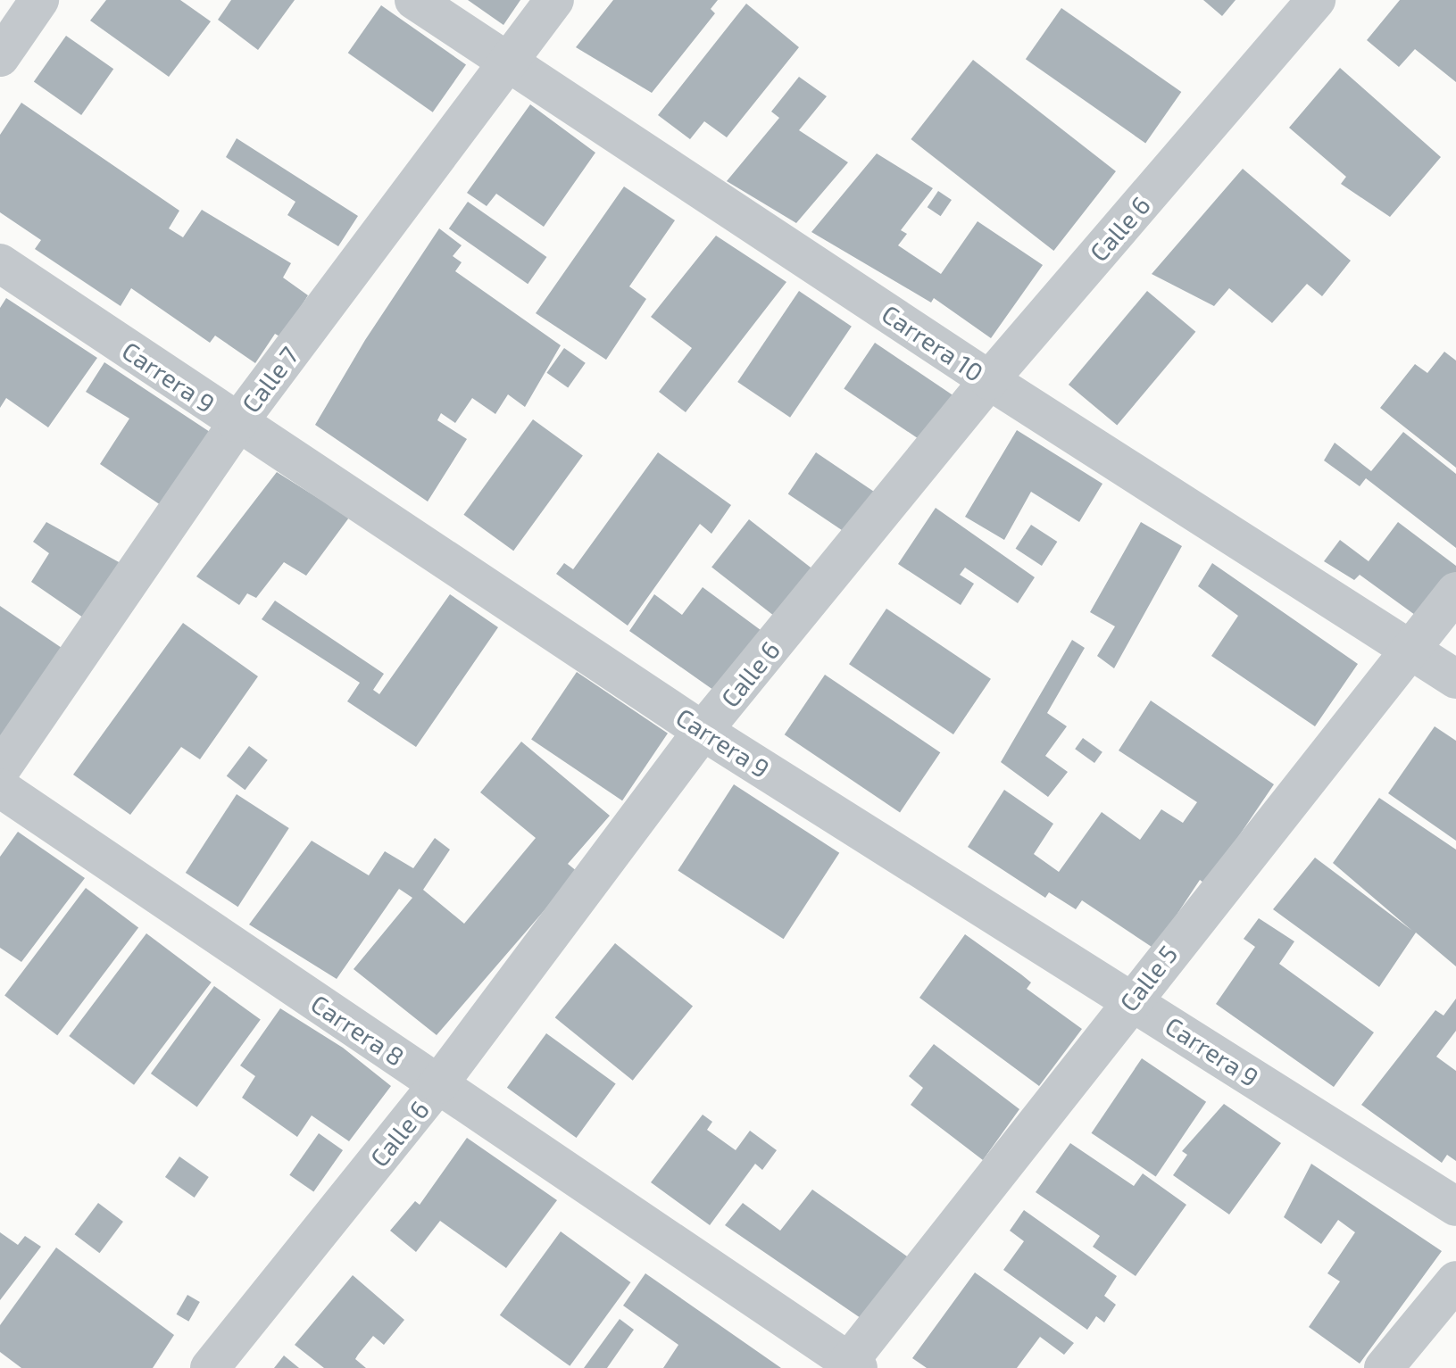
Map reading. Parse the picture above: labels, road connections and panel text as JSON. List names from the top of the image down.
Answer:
{
  "streets": {
    "street": [
      "Calle 6",
      "Carrera 10",
      "Carrera 9",
      "Calle 7",
      "Calle 5",
      "Carrera 8"
    ]
  },
  "crossings": [
    ["Calle 6", "Carrera 10"],
    ["Calle 6", "Carrera 9"],
    ["Calle 6", "Carrera 8"],
    ["Carrera 10", "Calle 7"],
    ["Carrera 10", "Calle 5"],
    ["Carrera 9", "Calle 7"],
    ["Carrera 9", "Calle 5"],
    ["Calle 5", "Carrera 8"]
  ]
}
